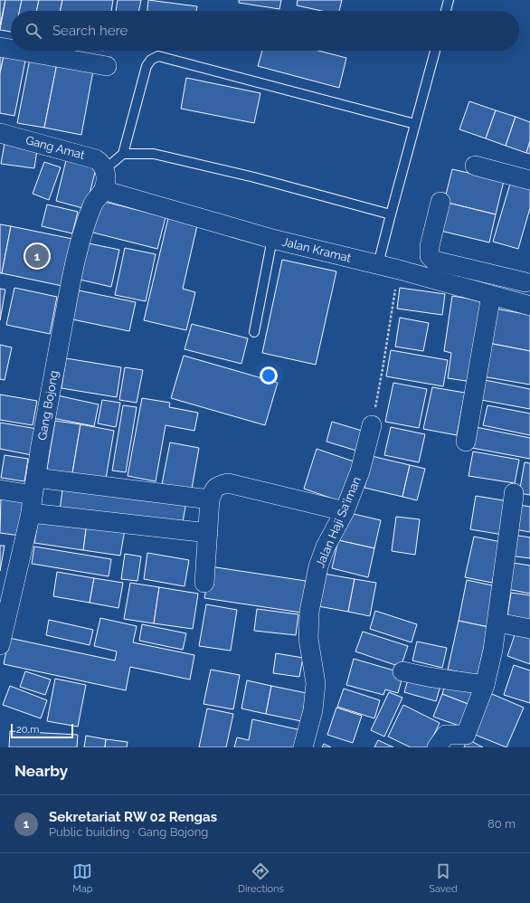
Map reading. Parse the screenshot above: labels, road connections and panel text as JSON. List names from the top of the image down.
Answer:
{
  "streets": {
    "street": [
      "Gang Amat",
      "Jalan Kramat",
      "Gang Bojong",
      "Jalan Haji Sa'iman"
    ]
  },
  "crossings": [
    ["Gang Amat", "Gang Bojong"],
    ["Jalan Kramat", "Gang Bojong"]
  ],
  "scale_bar": "20 m",
  "page": {
    "search": "Search here",
    "pins": "1",
    "scale": "20 m",
    "heading": "Nearby",
    "list": [
      {
        "mark": "1",
        "name": "Sekretariat RW 02 Rengas",
        "note": "Public building · Gang Bojong",
        "value": "80 m"
      }
    ],
    "nav": ["Map", "Directions", "Saved"]
  }
}
